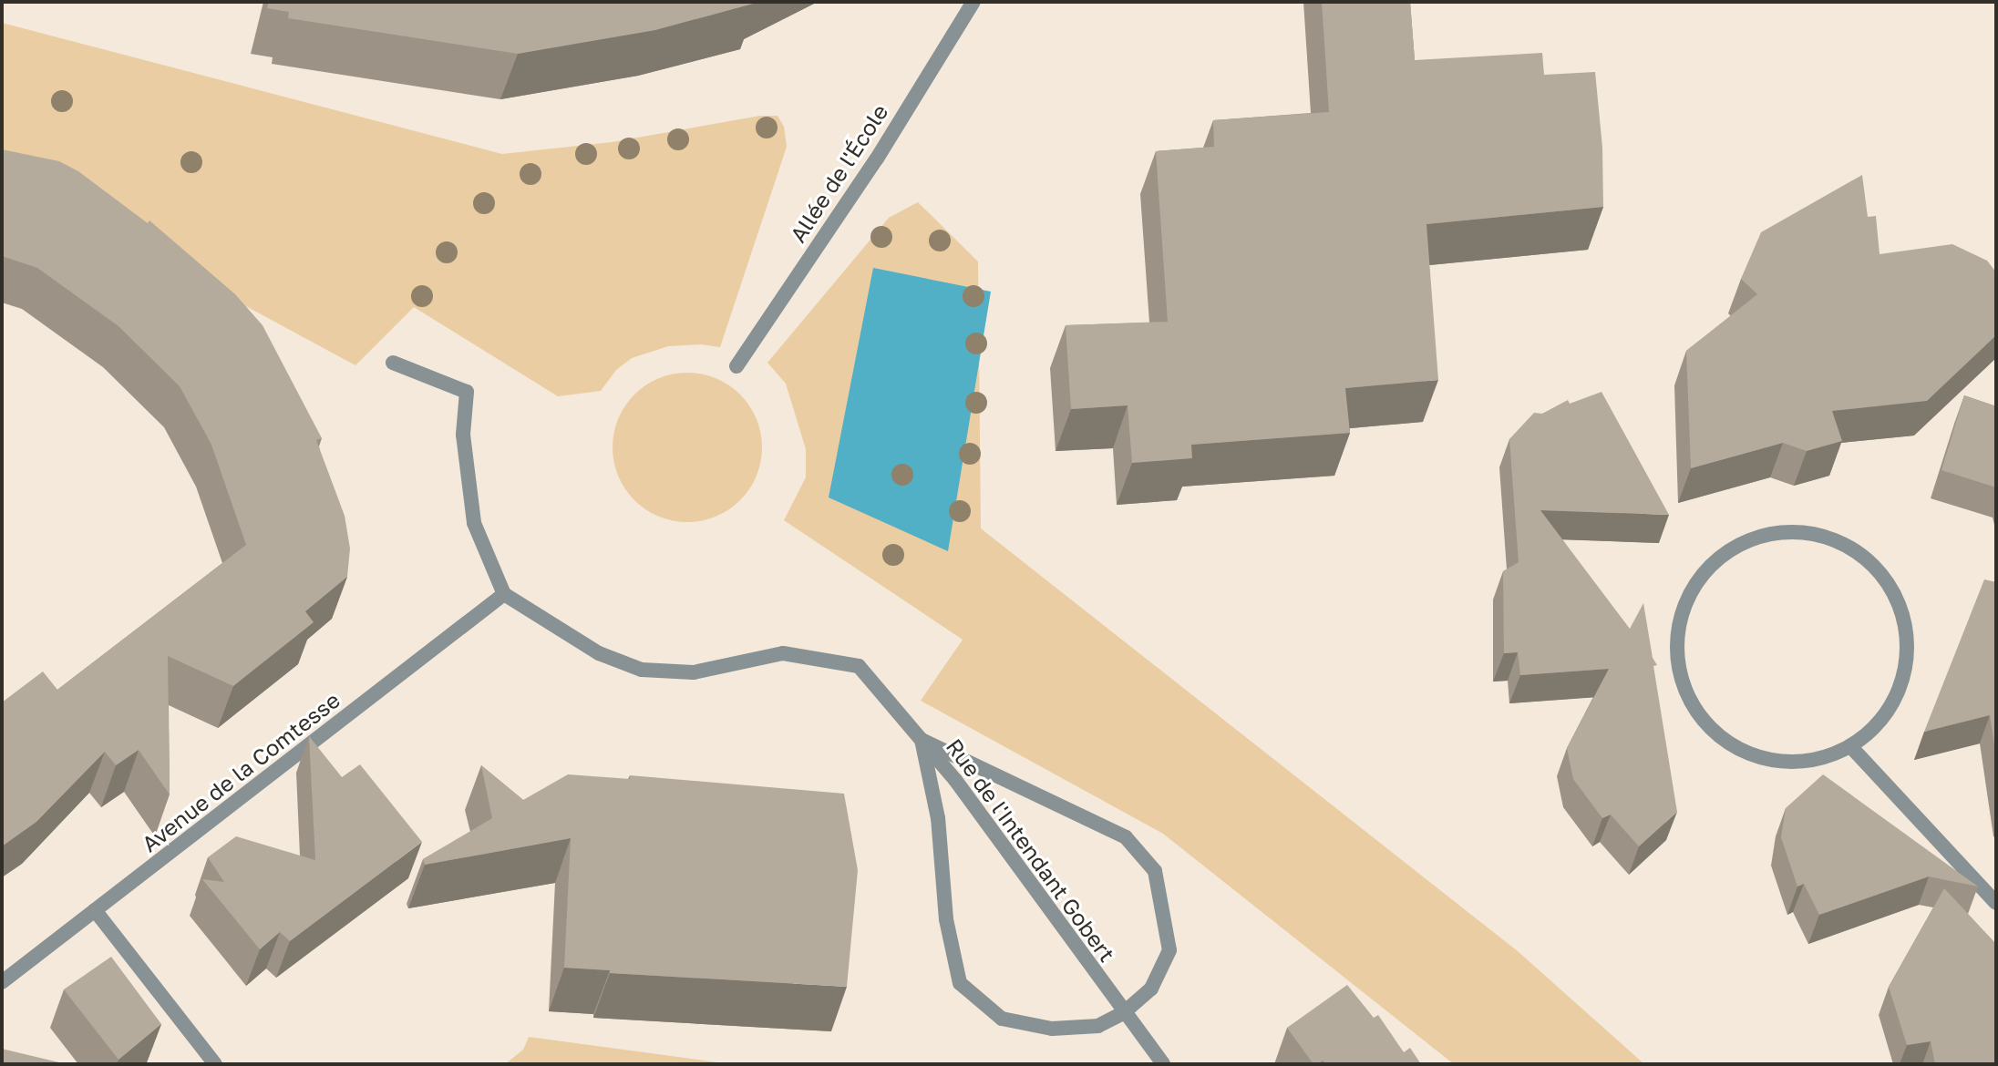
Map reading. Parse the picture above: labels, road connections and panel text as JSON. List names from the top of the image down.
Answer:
{
  "streets": {
    "street": ["Allée de l'École", "Avenue de la Comtesse", "Rue de l'Intendant Gobert"]
  },
  "crossings": [
    ["Avenue de la Comtesse", "Rue de l'Intendant Gobert"]
  ]
}
